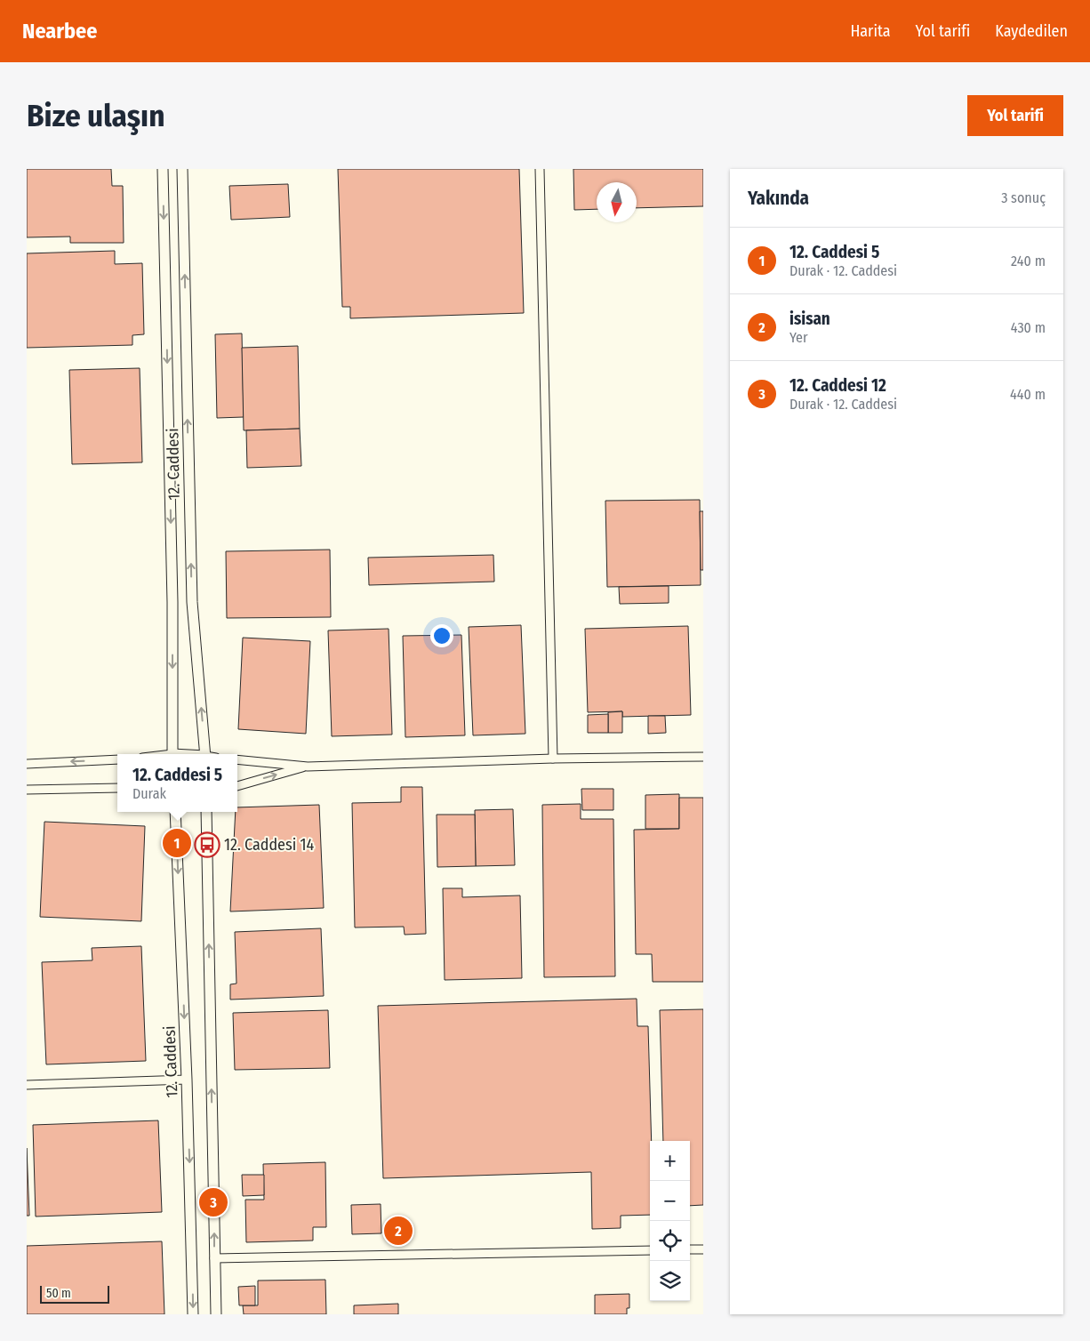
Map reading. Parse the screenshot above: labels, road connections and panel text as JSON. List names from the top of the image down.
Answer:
{
  "streets": {
    "street": ["12. Caddesi"]
  },
  "places": {
    "bus stop": ["12. Caddesi 14"]
  },
  "scale_bar": "50 m",
  "north": "bottom",
  "page": {
    "header": "Nearbee",
    "nav": ["Harita", "Yol tarifi", "Kaydedilen"],
    "buttons": "Yol tarifi",
    "title": "Bize ulaşın",
    "heading": ["Yakında", "3 sonuç"],
    "list": [
      {
        "mark": "1",
        "name": "12. Caddesi 5",
        "note": "Durak · 12. Caddesi",
        "value": "240 m"
      },
      {
        "mark": "2",
        "name": "isisan",
        "note": "Yer",
        "value": "430 m"
      },
      {
        "mark": "3",
        "name": "12. Caddesi 12",
        "note": "Durak · 12. Caddesi",
        "value": "440 m"
      }
    ],
    "popup": ["12. Caddesi 5", "Durak"],
    "pins": ["1", "3", "2"],
    "map_buttons": ["+", "−"],
    "scale": "50 m"
  }
}
